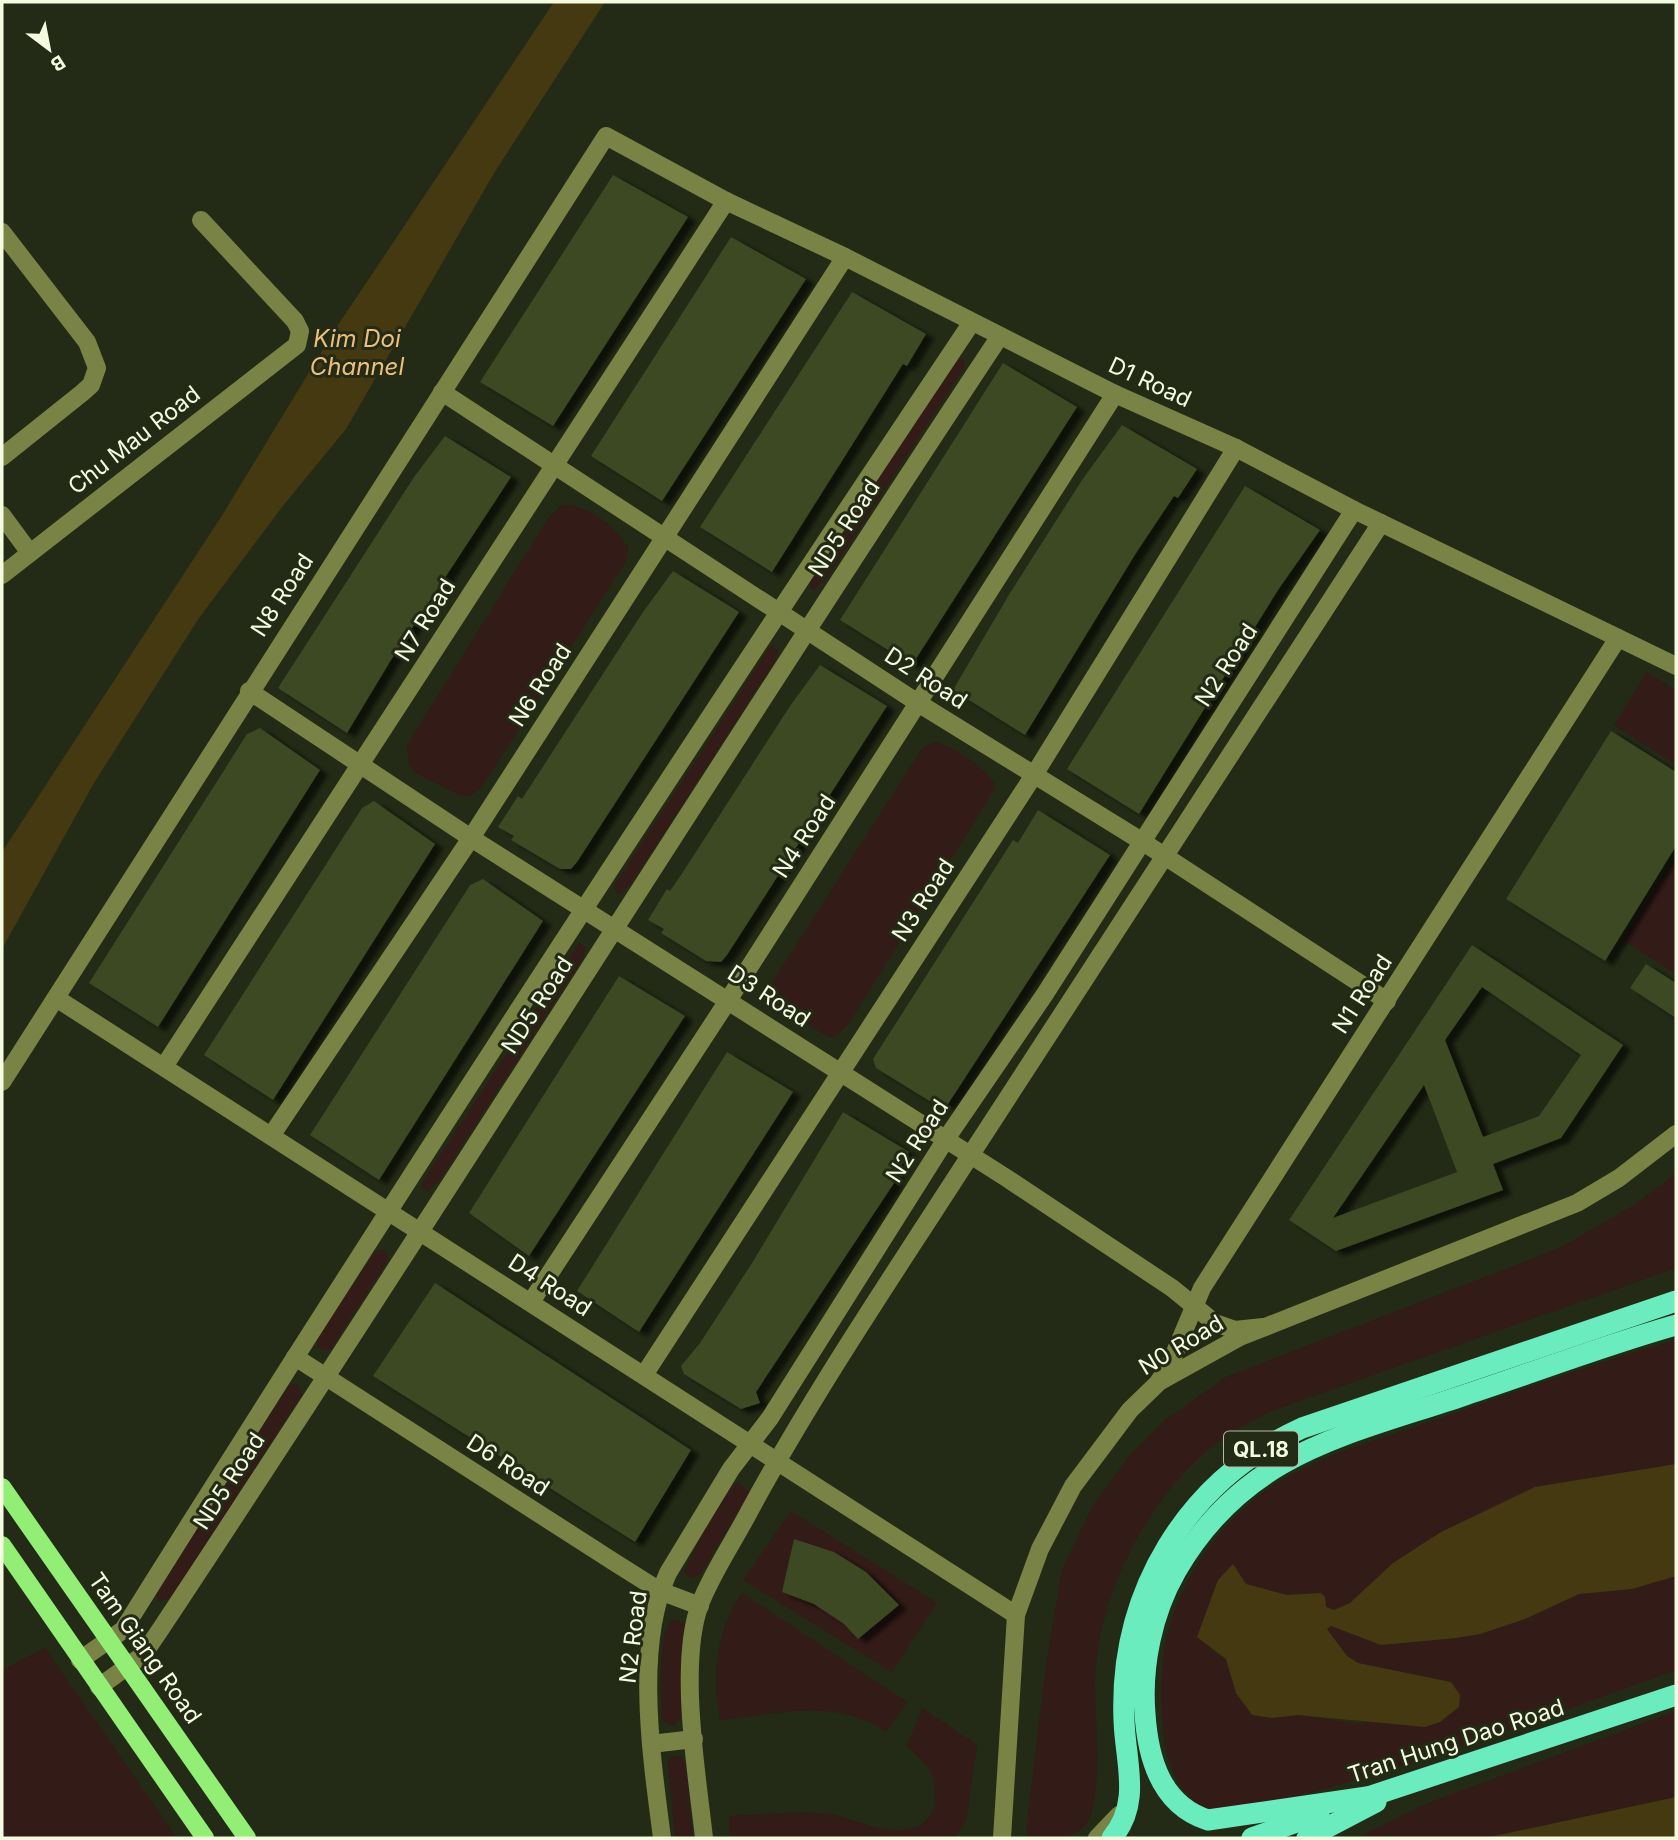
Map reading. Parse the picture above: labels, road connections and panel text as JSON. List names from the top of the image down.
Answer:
{
  "streets": {
    "highway": ["QL.18", "Tran Hung Dao Road"],
    "main road": ["Tam Giang Road"],
    "street": [
      "D1 Road",
      "Chu Mau Road",
      "ND5 Road",
      "N8 Road",
      "N7 Road",
      "N2 Road",
      "D2 Road",
      "N6 Road",
      "N4 Road",
      "N3 Road",
      "N1 Road",
      "D3 Road",
      "D4 Road",
      "N0 Road",
      "D6 Road"
    ]
  },
  "crossings": [
    ["D1 Road", "ND5 Road"],
    ["D1 Road", "N8 Road"],
    ["D1 Road", "N7 Road"],
    ["D1 Road", "N2 Road"],
    ["D1 Road", "N6 Road"],
    ["D1 Road", "N4 Road"],
    ["D1 Road", "N3 Road"],
    ["D1 Road", "N1 Road"],
    ["ND5 Road", "D2 Road"],
    ["ND5 Road", "D3 Road"],
    ["ND5 Road", "D4 Road"],
    ["ND5 Road", "D6 Road"],
    ["ND5 Road", "Tam Giang Road"],
    ["N8 Road", "D2 Road"],
    ["N8 Road", "D3 Road"],
    ["N8 Road", "D4 Road"],
    ["N7 Road", "D2 Road"],
    ["N7 Road", "D3 Road"],
    ["N7 Road", "D4 Road"],
    ["N2 Road", "D2 Road"],
    ["N2 Road", "D3 Road"],
    ["N2 Road", "D4 Road"],
    ["N2 Road", "D6 Road"],
    ["D2 Road", "N6 Road"],
    ["D2 Road", "N4 Road"],
    ["D2 Road", "N3 Road"],
    ["D2 Road", "N1 Road"],
    ["N6 Road", "D3 Road"],
    ["N6 Road", "D4 Road"],
    ["N4 Road", "D3 Road"],
    ["N4 Road", "D4 Road"],
    ["N3 Road", "D3 Road"],
    ["N3 Road", "D4 Road"],
    ["N1 Road", "D3 Road"],
    ["N1 Road", "N0 Road"],
    ["D3 Road", "N0 Road"],
    ["D4 Road", "N0 Road"]
  ],
  "water": ["Kim Doi Channel"],
  "north": "bottom right"
}
